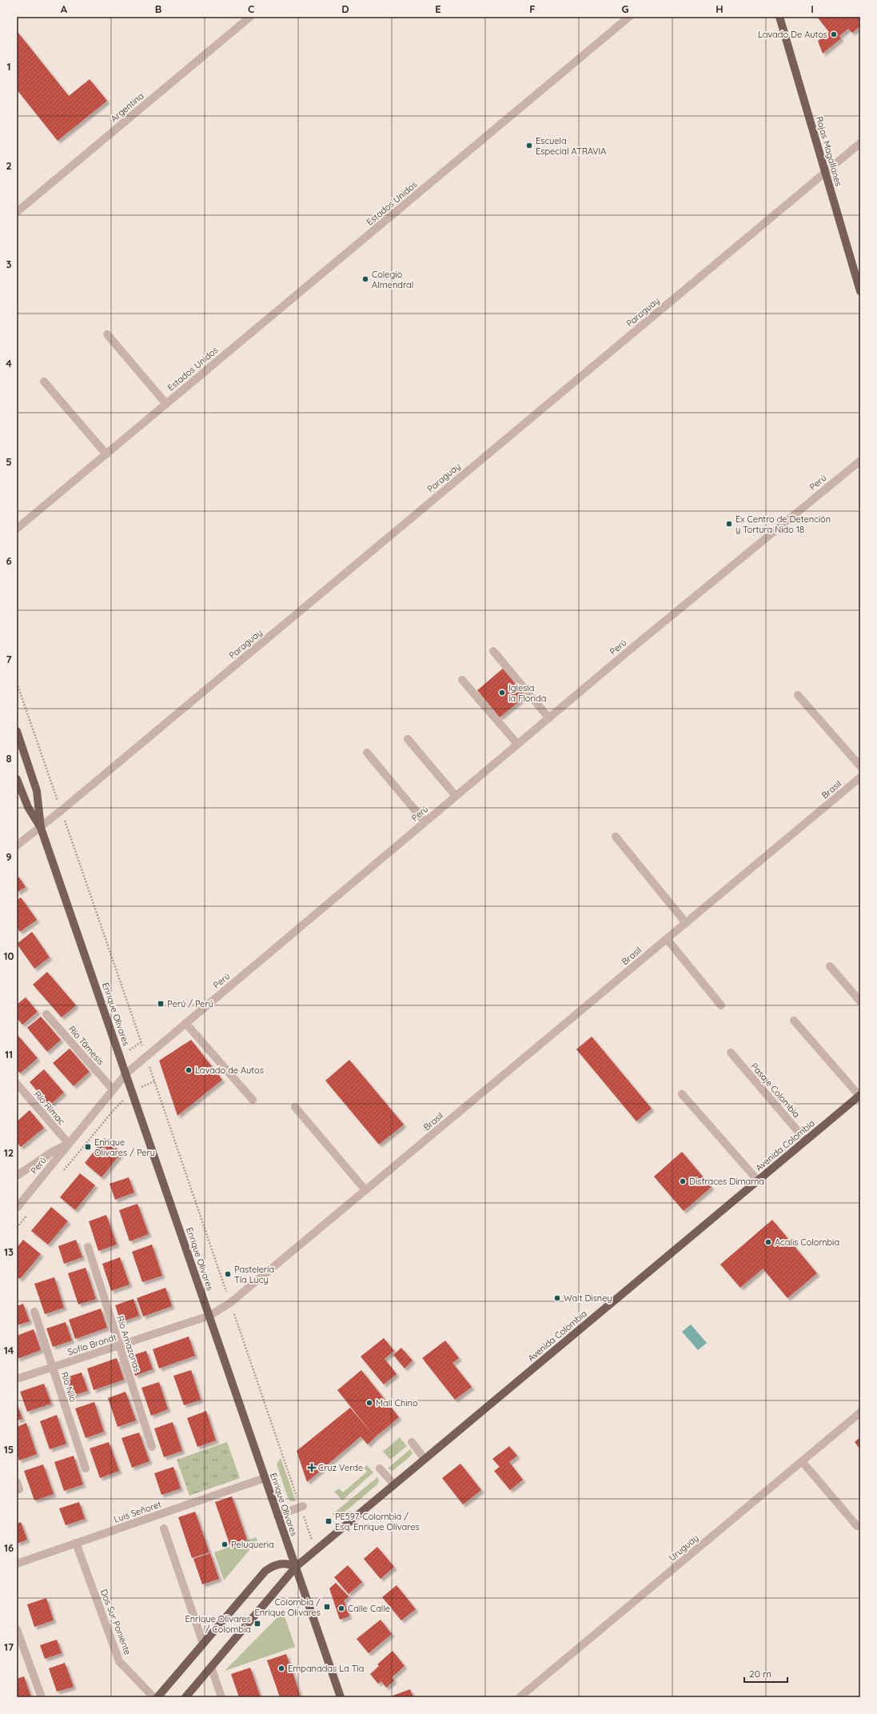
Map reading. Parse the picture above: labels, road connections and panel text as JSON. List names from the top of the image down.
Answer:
{
  "streets": {
    "main road": ["Rojas Magallanes", "Enrique Olivares", "Avenida Colombia"],
    "street": [
      "Argentina",
      "Estados Unidos",
      "Paraguay",
      "Perú",
      "Brasil",
      "Río Támesis",
      "Pasaje Colombia",
      "Río Rímac",
      "Río Amazonas",
      "Sofía Brandt",
      "Río Nilo",
      "Luis Señoret",
      "Uruguay",
      "Dos Sur Poniente"
    ]
  },
  "crossings": [
    ["Rojas Magallanes", "Paraguay"],
    ["Paraguay", "Enrique Olivares"],
    ["Perú", "Enrique Olivares"],
    ["Perú", "Río Támesis"],
    ["Perú", "Río Rímac"],
    ["Brasil", "Enrique Olivares"],
    ["Brasil", "Sofía Brandt"],
    ["Enrique Olivares", "Avenida Colombia"],
    ["Enrique Olivares", "Sofía Brandt"],
    ["Enrique Olivares", "Luis Señoret"],
    ["Pasaje Colombia", "Avenida Colombia"],
    ["Río Amazonas", "Sofía Brandt"],
    ["Sofía Brandt", "Río Nilo"],
    ["Luis Señoret", "Dos Sur Poniente"]
  ],
  "places": {
    "other": [
      "Lavado De Autos",
      "Escuela Especial ATRAVIA",
      "Colegio Almendral",
      "Ex Centro de Detención y Tortura Nido 18",
      "Iglesia la Florida",
      "Lavado de Autos",
      "Disfraces Dimama",
      "Acalis Colombia",
      "Pastelería Tía Lucy",
      "Walt Disney",
      "Mall Chino",
      "Peluqueria",
      "Calle Calle",
      "Empanadas La Tia"
    ],
    "transit": [
      "Perú / Perú",
      "Enrique Olivares / Peru",
      "PE597-Colombia / Esq. Enrique Olivares",
      "Colombia / Enrique Olivares",
      "Enrique Olivares / Colombia"
    ],
    "health": ["Cruz Verde"]
  },
  "scale_bar": "20 m",
  "grid": {
    "columns": [
      "A",
      "B",
      "C",
      "D",
      "E",
      "F",
      "G",
      "H",
      "I"
    ],
    "rows": [
      "1",
      "2",
      "3",
      "4",
      "5",
      "6",
      "7",
      "8",
      "9",
      "10",
      "11",
      "12",
      "13",
      "14",
      "15",
      "16",
      "17"
    ]
  }
}
